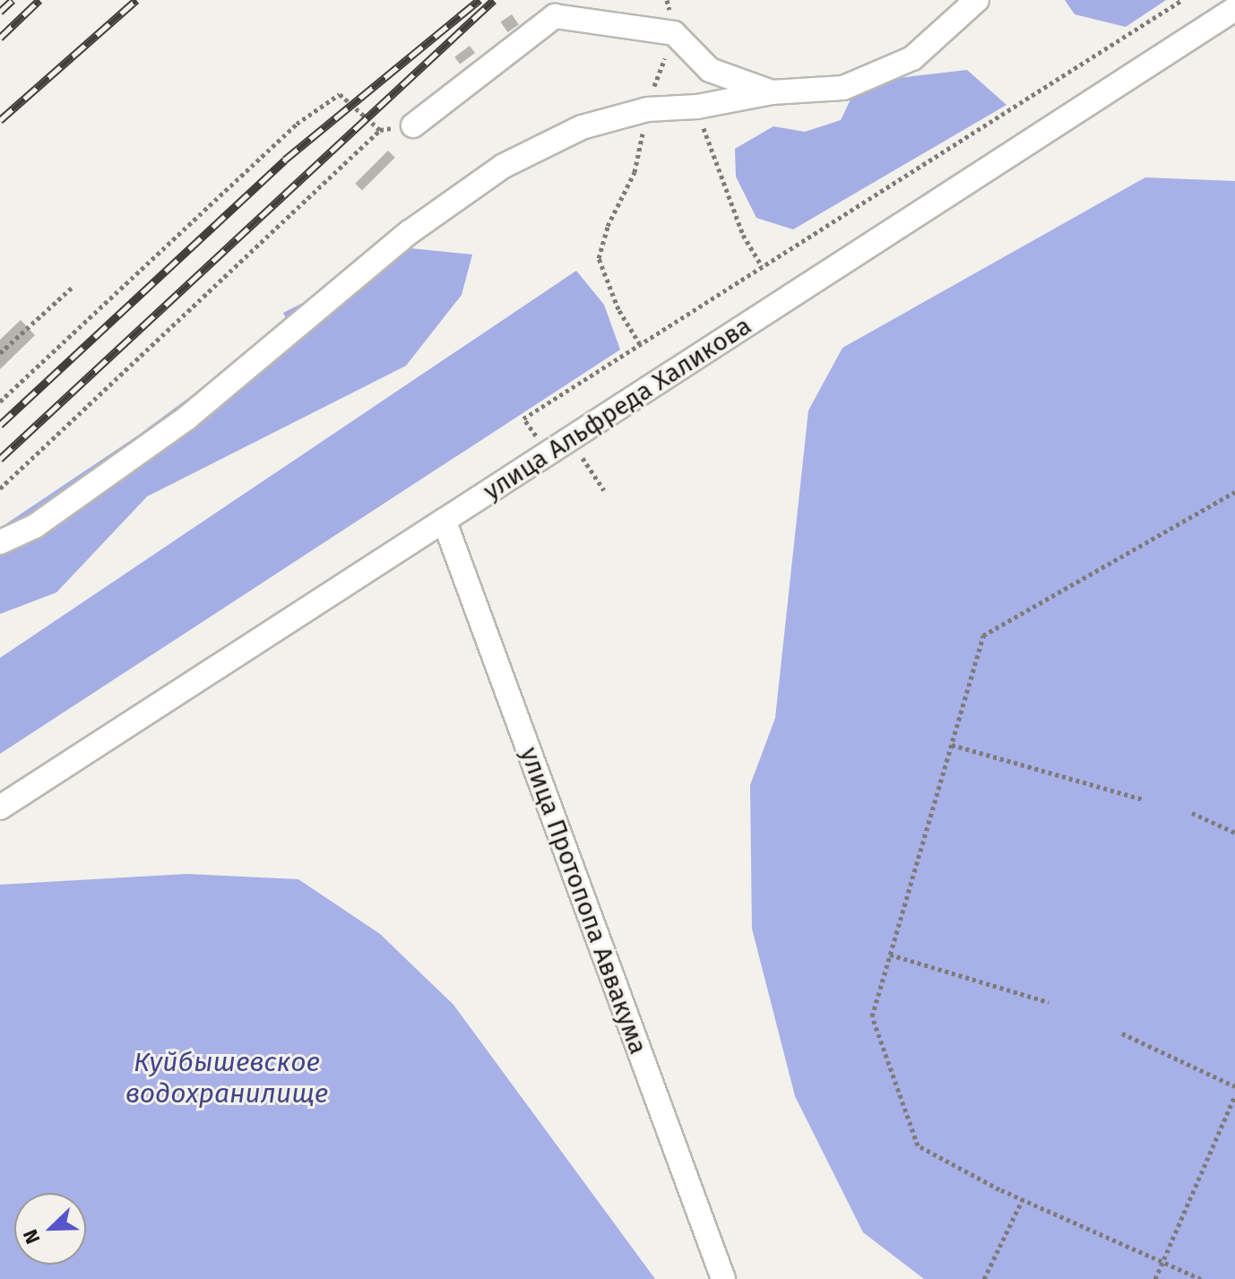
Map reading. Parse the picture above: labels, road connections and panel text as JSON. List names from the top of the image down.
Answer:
{
  "streets": {
    "lane": ["улица Альфреда Халикова", "улица Протопопа Аввакума"]
  },
  "crossings": [
    ["улица Альфреда Халикова", "улица Протопопа Аввакума"]
  ],
  "water": ["Куйбышевское водохранилище"],
  "north": "bottom left"
}
